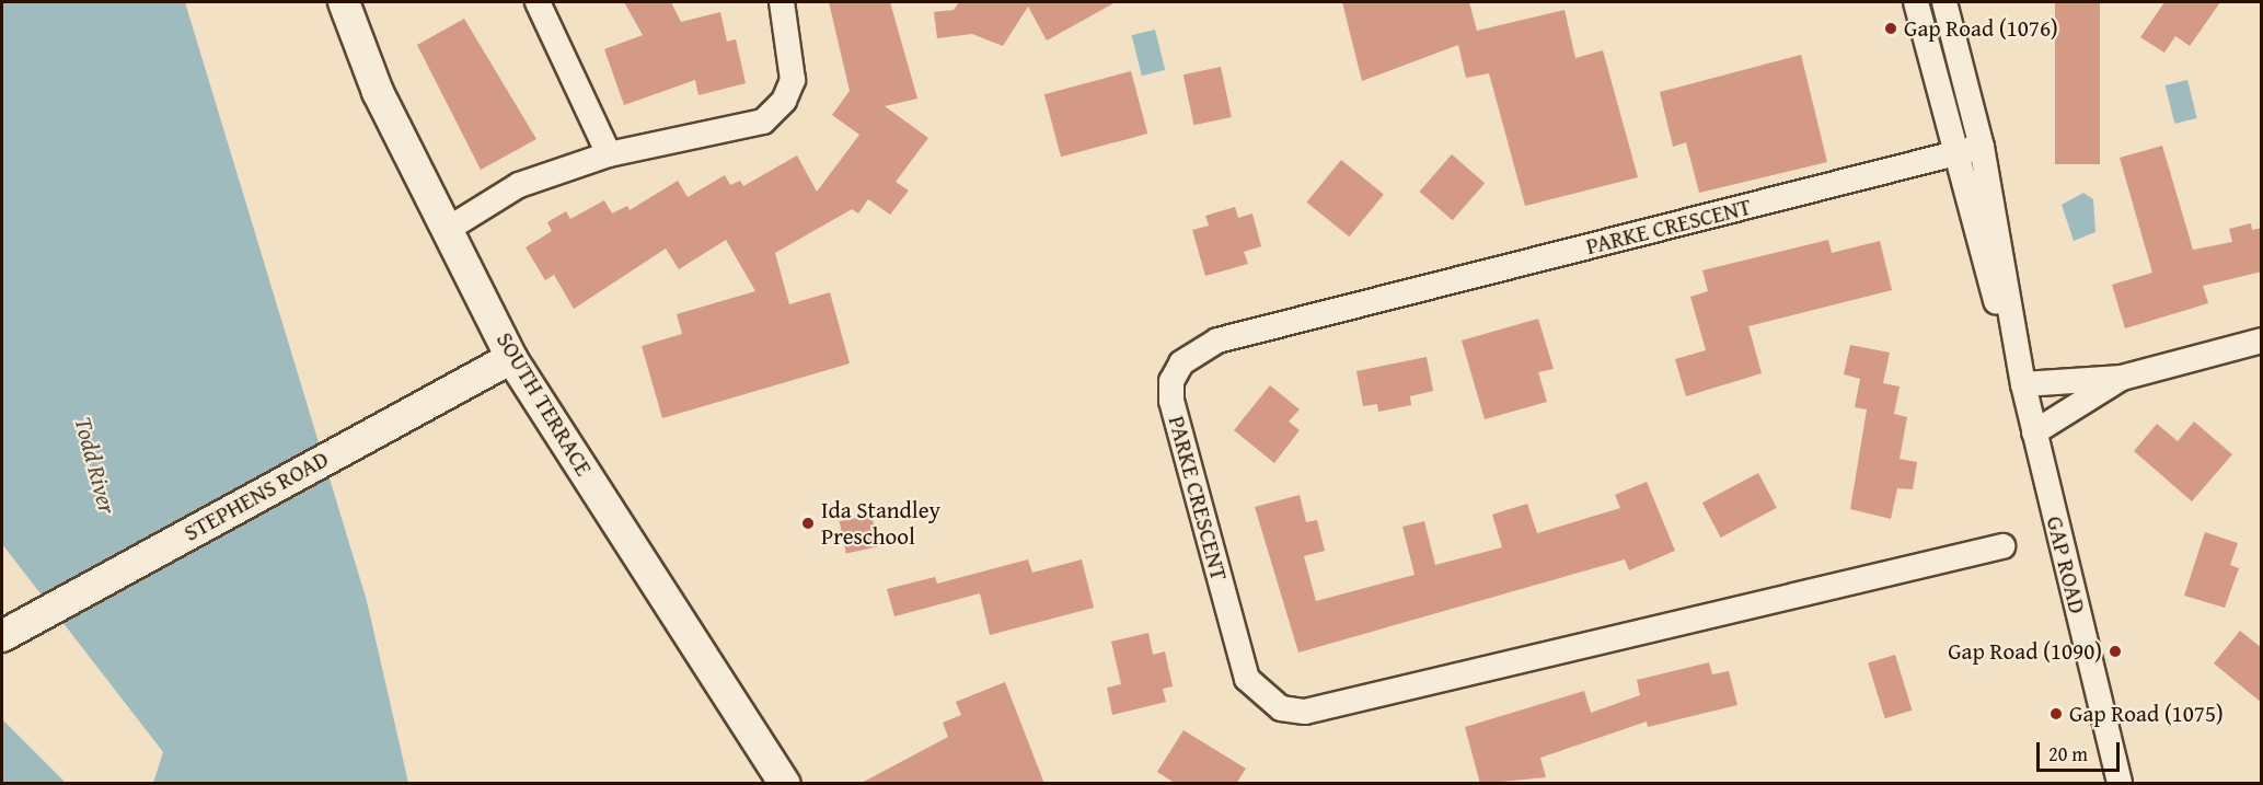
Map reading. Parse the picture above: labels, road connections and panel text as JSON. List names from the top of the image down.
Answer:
{
  "streets": {
    "street": [
      "PARKE CRESCENT",
      "SOUTH TERRACE",
      "STEPHENS ROAD",
      "GAP ROAD"
    ]
  },
  "crossings": [
    ["PARKE CRESCENT", "GAP ROAD"],
    ["SOUTH TERRACE", "STEPHENS ROAD"]
  ],
  "water": ["Todd River"],
  "places": [
    "Gap Road (1076)",
    "Ida Standley Preschool",
    "Gap Road (1090)",
    "Gap Road (1075)"
  ],
  "scale_bar": "20 m"
}
